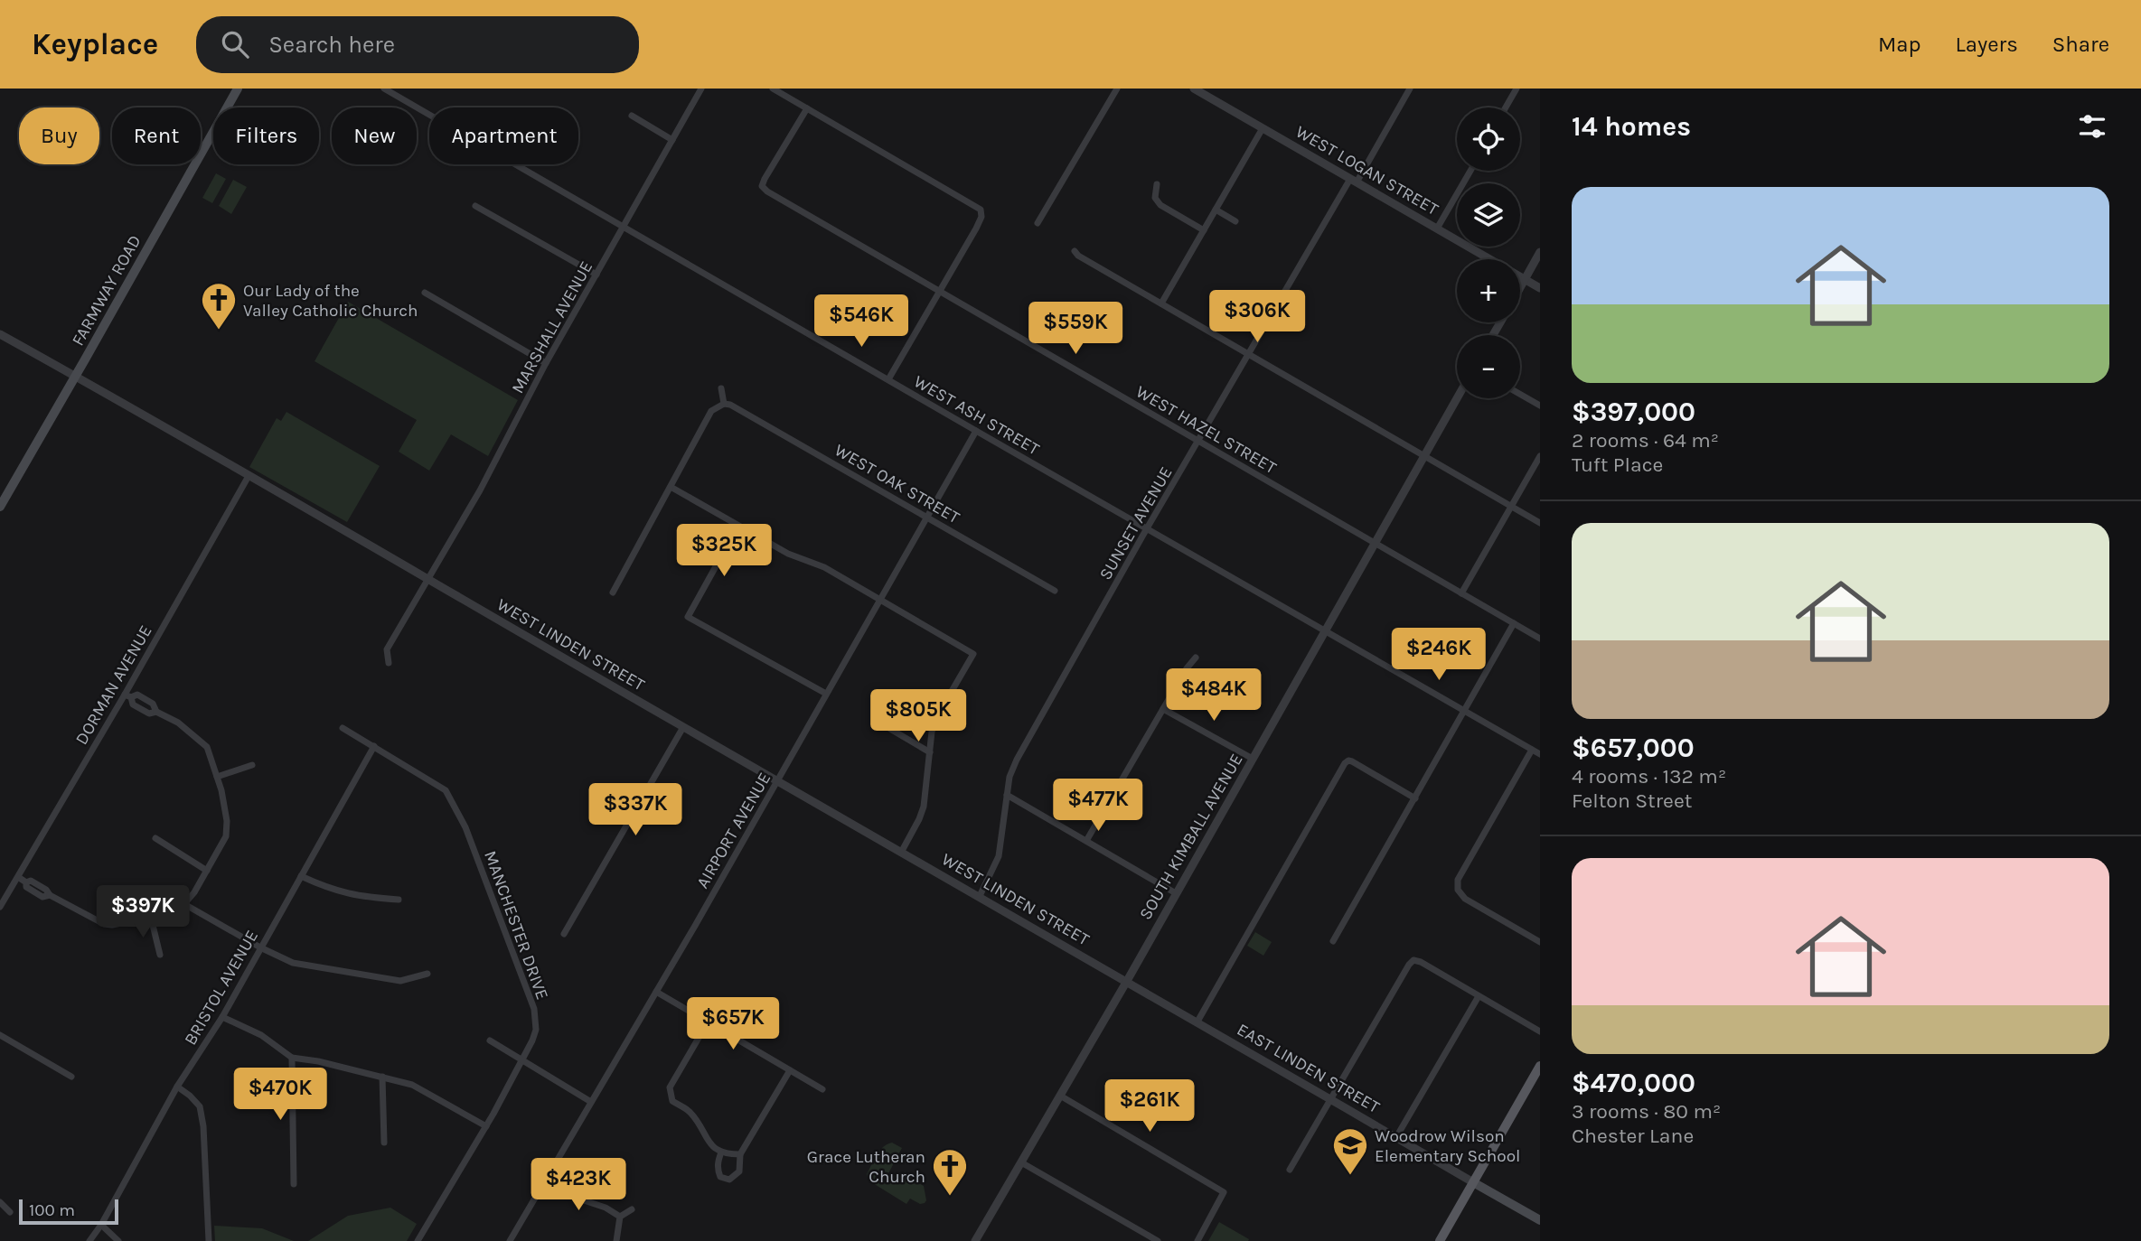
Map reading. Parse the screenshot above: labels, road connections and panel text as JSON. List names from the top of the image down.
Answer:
{
  "streets": {
    "main road": ["FARMWAY ROAD", "EAST LINDEN STREET"],
    "street": [
      "WEST LOGAN STREET",
      "MARSHALL AVENUE",
      "WEST ASH STREET",
      "WEST HAZEL STREET",
      "WEST OAK STREET",
      "SUNSET AVENUE",
      "WEST LINDEN STREET",
      "DORMAN AVENUE",
      "AIRPORT AVENUE",
      "SOUTH KIMBALL AVENUE",
      "MANCHESTER DRIVE",
      "BRISTOL AVENUE"
    ]
  },
  "crossings": [
    ["WEST LOGAN STREET", "SUNSET AVENUE"],
    ["FARMWAY ROAD", "WEST LINDEN STREET"],
    ["MARSHALL AVENUE", "WEST ASH STREET"],
    ["MARSHALL AVENUE", "WEST LINDEN STREET"],
    ["WEST ASH STREET", "SUNSET AVENUE"],
    ["WEST ASH STREET", "AIRPORT AVENUE"],
    ["WEST ASH STREET", "SOUTH KIMBALL AVENUE"],
    ["WEST HAZEL STREET", "SUNSET AVENUE"],
    ["WEST HAZEL STREET", "SOUTH KIMBALL AVENUE"],
    ["WEST OAK STREET", "AIRPORT AVENUE"],
    ["SUNSET AVENUE", "WEST LINDEN STREET"],
    ["WEST LINDEN STREET", "DORMAN AVENUE"],
    ["WEST LINDEN STREET", "AIRPORT AVENUE"],
    ["WEST LINDEN STREET", "SOUTH KIMBALL AVENUE"],
    ["WEST LINDEN STREET", "EAST LINDEN STREET"],
    ["SOUTH KIMBALL AVENUE", "EAST LINDEN STREET"],
    ["MANCHESTER DRIVE", "BRISTOL AVENUE"]
  ],
  "places": {
    "church": ["Our Lady of the Valley Catholic Church", "Grace Lutheran Church"],
    "school or university": ["Woodrow Wilson Elementary School"]
  },
  "scale_bar": "100 m",
  "page": {
    "header": "Keyplace",
    "search": "Search here",
    "nav": ["Map", "Layers", "Share"],
    "heading": "14 homes",
    "map_buttons": ["+", "−"],
    "chip": [
      "Buy",
      "Rent",
      "Filters",
      "New",
      "Apartment"
    ],
    "list": [
      {
        "name": "$397,000",
        "note": "2 rooms · 64 m² · Tuft Place"
      },
      {
        "name": "$657,000",
        "note": "4 rooms · 132 m² · Felton Street"
      },
      {
        "name": "$470,000",
        "note": "3 rooms · 80 m² · Chester Lane"
      }
    ],
    "price": [
      "$306K",
      "$546K",
      "$559K",
      "$325K",
      "$246K",
      "$484K",
      "$805K",
      "$477K",
      "$337K",
      "$397K",
      "$657K",
      "$470K",
      "$261K",
      "$423K"
    ],
    "scale": "100 m"
  }
}
